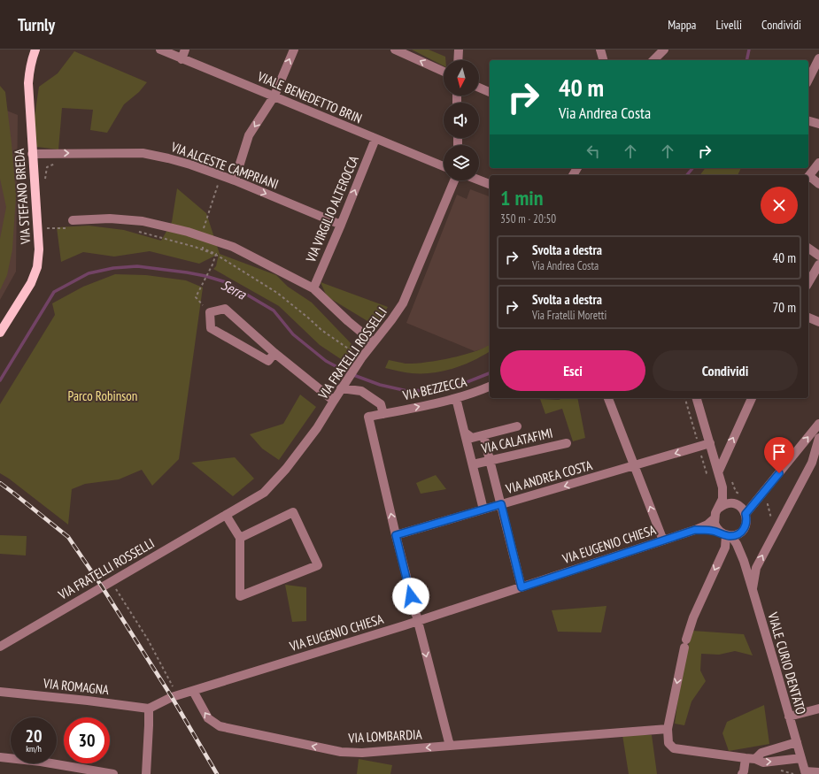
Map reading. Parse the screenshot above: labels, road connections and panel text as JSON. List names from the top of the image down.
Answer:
{
  "streets": {
    "main road": ["VIA STEFANO BREDA"],
    "street": [
      "VIALE BENEDETTO BRIN",
      "VIA ALCESTE CAMPRIANI",
      "VIA VIRGILIO ALTEROCCA",
      "VIA FRATELLI ROSSELLI",
      "VIA BEZZECCA",
      "VIA CALATAFIMI",
      "VIA ANDREA COSTA",
      "VIA EUGENIO CHIESA",
      "VIALE CURIO DENTATO",
      "VIA ROMAGNA",
      "VIA LOMBARDIA"
    ]
  },
  "crossings": [
    ["VIALE BENEDETTO BRIN", "VIA VIRGILIO ALTEROCCA"],
    ["VIA ALCESTE CAMPRIANI", "VIA STEFANO BREDA"],
    ["VIA ALCESTE CAMPRIANI", "VIA VIRGILIO ALTEROCCA"],
    ["VIA BEZZECCA", "VIA ANDREA COSTA"],
    ["VIA EUGENIO CHIESA", "VIALE CURIO DENTATO"],
    ["VIA EUGENIO CHIESA", "VIA ROMAGNA"],
    ["VIA EUGENIO CHIESA", "VIA LOMBARDIA"]
  ],
  "one_way": ["VIA VIRGILIO ALTEROCCA", "VIA ANDREA COSTA", "VIA LOMBARDIA"],
  "water": ["Serra"],
  "parks": ["Parco Robinson"],
  "north": "bottom",
  "page": {
    "header": "Turnly",
    "nav": ["Mappa", "Livelli", "Condividi"],
    "turn": ["40 m", "Via Andrea Costa"],
    "heading": ["1 min", "350 m · 20:50"],
    "list": [
      {
        "name": "Svolta a destra",
        "note": "Via Andrea Costa",
        "value": "40 m"
      },
      {
        "name": "Svolta a destra",
        "note": "Via Fratelli Moretti",
        "value": "70 m"
      }
    ],
    "buttons": ["Esci", "Condividi"],
    "speed": "20 km/h",
    "limit": "30"
  }
}
